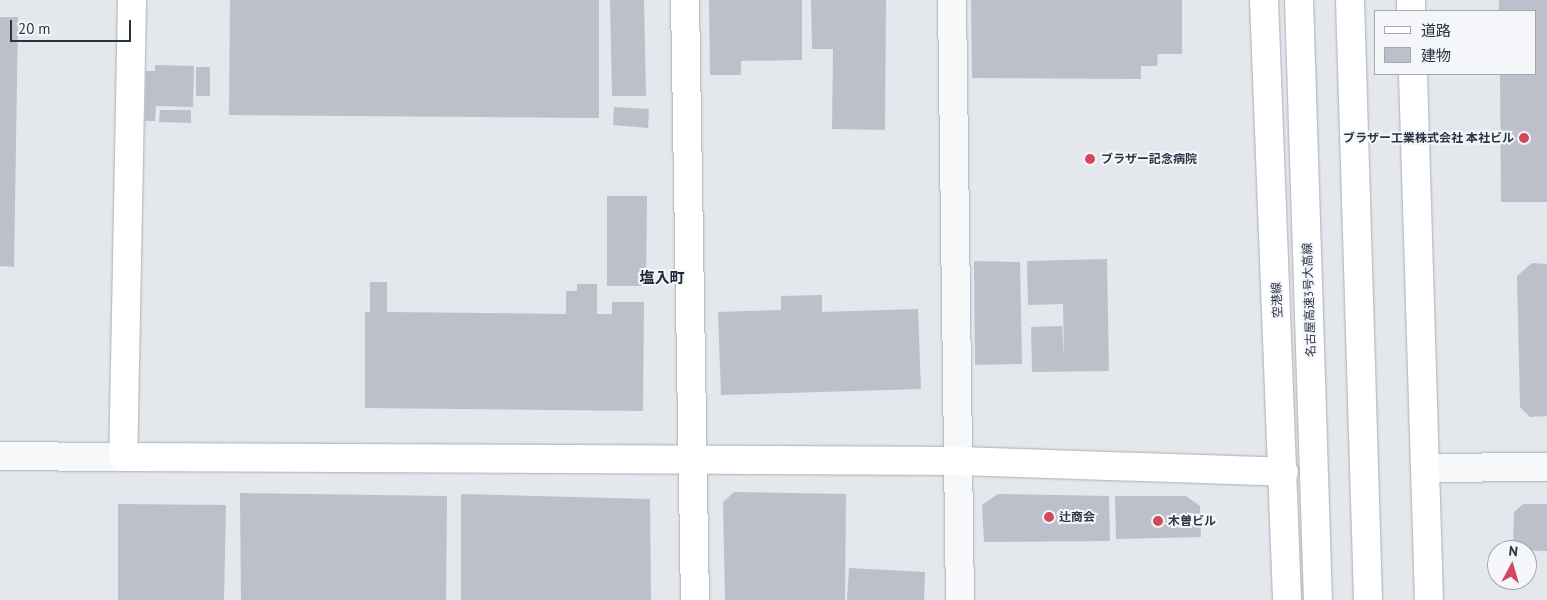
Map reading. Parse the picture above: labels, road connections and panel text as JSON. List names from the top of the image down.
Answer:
{
  "streets": {
    "main road": ["空港線", "名古屋高速3号大高線"]
  },
  "districts": ["塩入町"],
  "places": [
    "ブラザー工業株式会社 本社ビル",
    "ブラザー記念病院",
    "辻商会",
    "木曽ビル"
  ],
  "legend": ["道路", "建物"],
  "scale_bar": "20 m",
  "north": "top"
}
